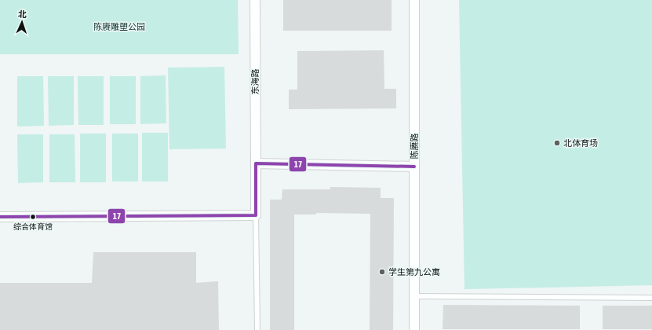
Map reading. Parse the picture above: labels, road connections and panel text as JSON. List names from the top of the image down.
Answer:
{
  "streets": {
    "street": ["东海路", "陈赓路"]
  },
  "parks": ["陈赓雕塑公园"],
  "places": ["北体育场", "综合体育馆", "学生第九公寓"],
  "lines": ["transit line 17"],
  "north": "top"
}
